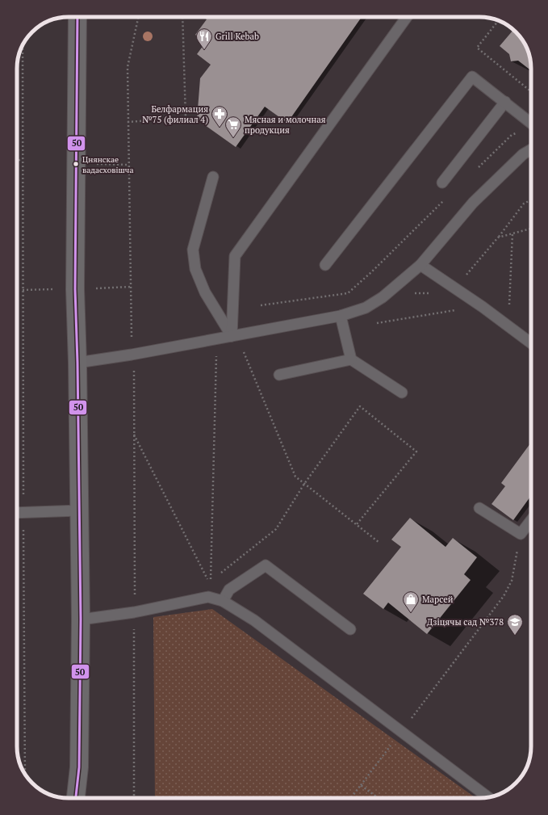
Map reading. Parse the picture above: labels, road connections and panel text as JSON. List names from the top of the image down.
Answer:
{
  "places": {
    "restaurant": ["Grill Kebab"],
    "pharmacy": ["Белфармация №75 (филиал 4)"],
    "supermarket": ["Мясная и молочная продукция"],
    "other": ["Цнянскае вадасховішча"],
    "shop": ["Марсей"],
    "school or university": ["Дзіцячы сад №378"]
  },
  "lines": ["transit line 50"]
}
